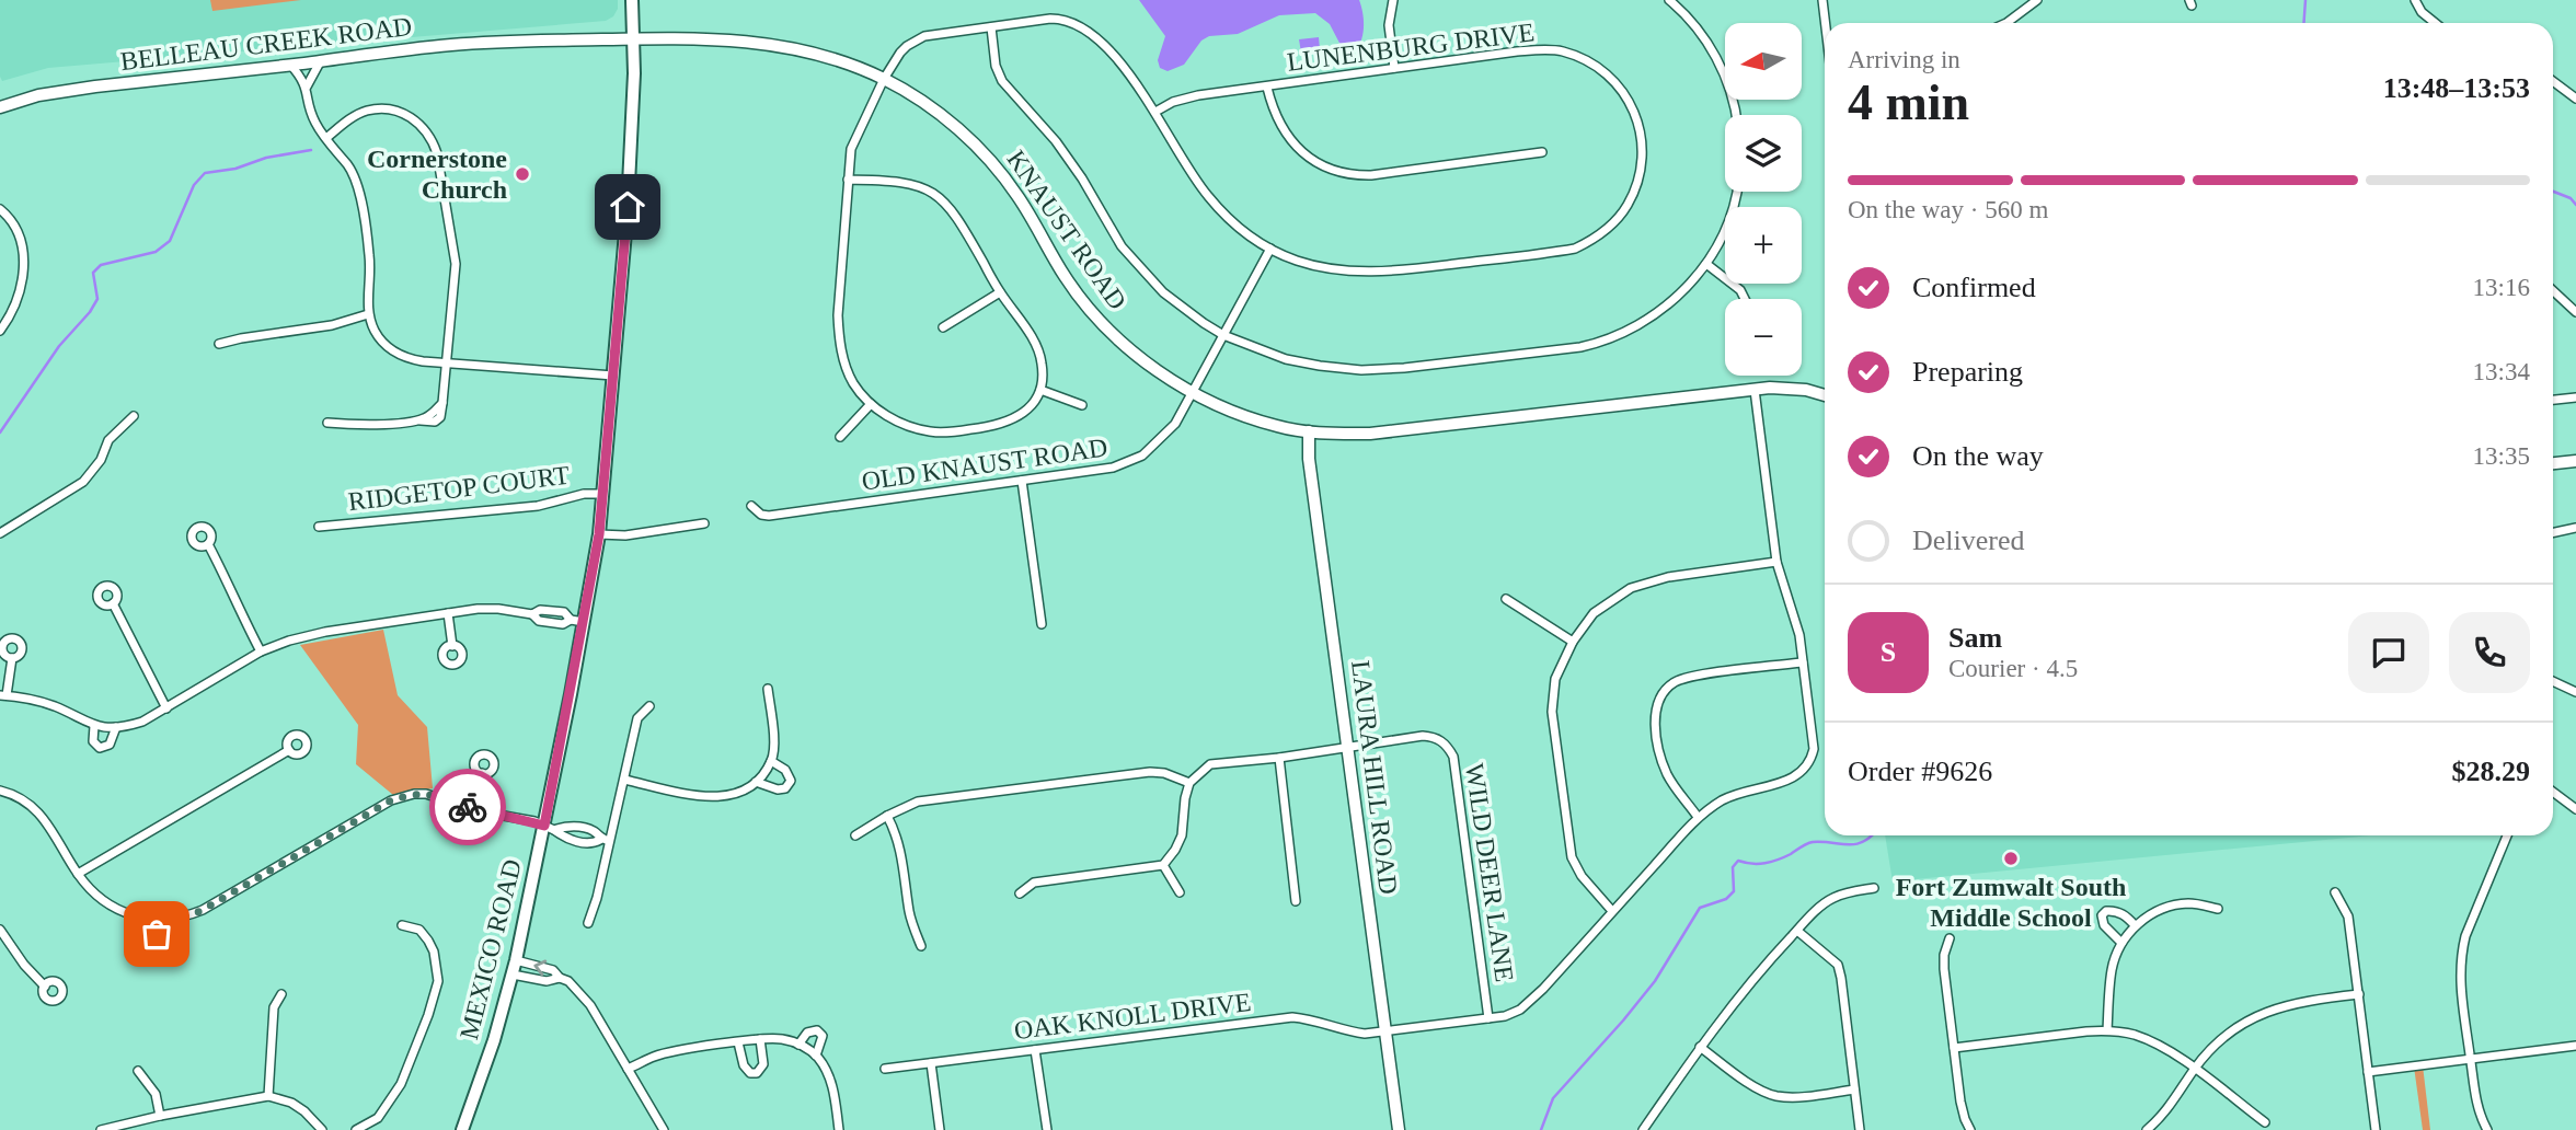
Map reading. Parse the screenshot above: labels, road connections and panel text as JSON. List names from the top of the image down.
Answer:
{
  "streets": {
    "main road": [
      "BELLEAU CREEK ROAD",
      "KNAUST ROAD",
      "LAURA HILL ROAD",
      "MEXICO ROAD"
    ],
    "street": [
      "LUNENBURG DRIVE",
      "OLD KNAUST ROAD",
      "RIDGETOP COURT",
      "WILD DEER LANE",
      "OAK KNOLL DRIVE"
    ]
  },
  "crossings": [
    ["BELLEAU CREEK ROAD", "KNAUST ROAD"],
    ["BELLEAU CREEK ROAD", "MEXICO ROAD"],
    ["LUNENBURG DRIVE", "KNAUST ROAD"],
    ["LUNENBURG DRIVE", "OLD KNAUST ROAD"],
    ["KNAUST ROAD", "OLD KNAUST ROAD"],
    ["KNAUST ROAD", "LAURA HILL ROAD"],
    ["KNAUST ROAD", "MEXICO ROAD"],
    ["KNAUST ROAD", "OAK KNOLL DRIVE"],
    ["RIDGETOP COURT", "MEXICO ROAD"],
    ["LAURA HILL ROAD", "WILD DEER LANE"],
    ["LAURA HILL ROAD", "OAK KNOLL DRIVE"],
    ["WILD DEER LANE", "OAK KNOLL DRIVE"]
  ],
  "places": ["Cornerstone Church", "Fort Zumwalt South Middle School"],
  "north": "left",
  "page": {
    "map_buttons": ["+", "−"],
    "heading": ["4 min", "Arriving in", "13:48–13:53"],
    "panel": [
      "Sam",
      "Courier · 4.5",
      "Order #9626",
      "$28.29"
    ],
    "bar": "On the way · 560 m",
    "list": [
      ["Confirmed", "13:16"],
      ["Preparing", "13:34"],
      ["On the way", "13:35"],
      "Delivered"
    ],
    "round": "S"
  }
}
